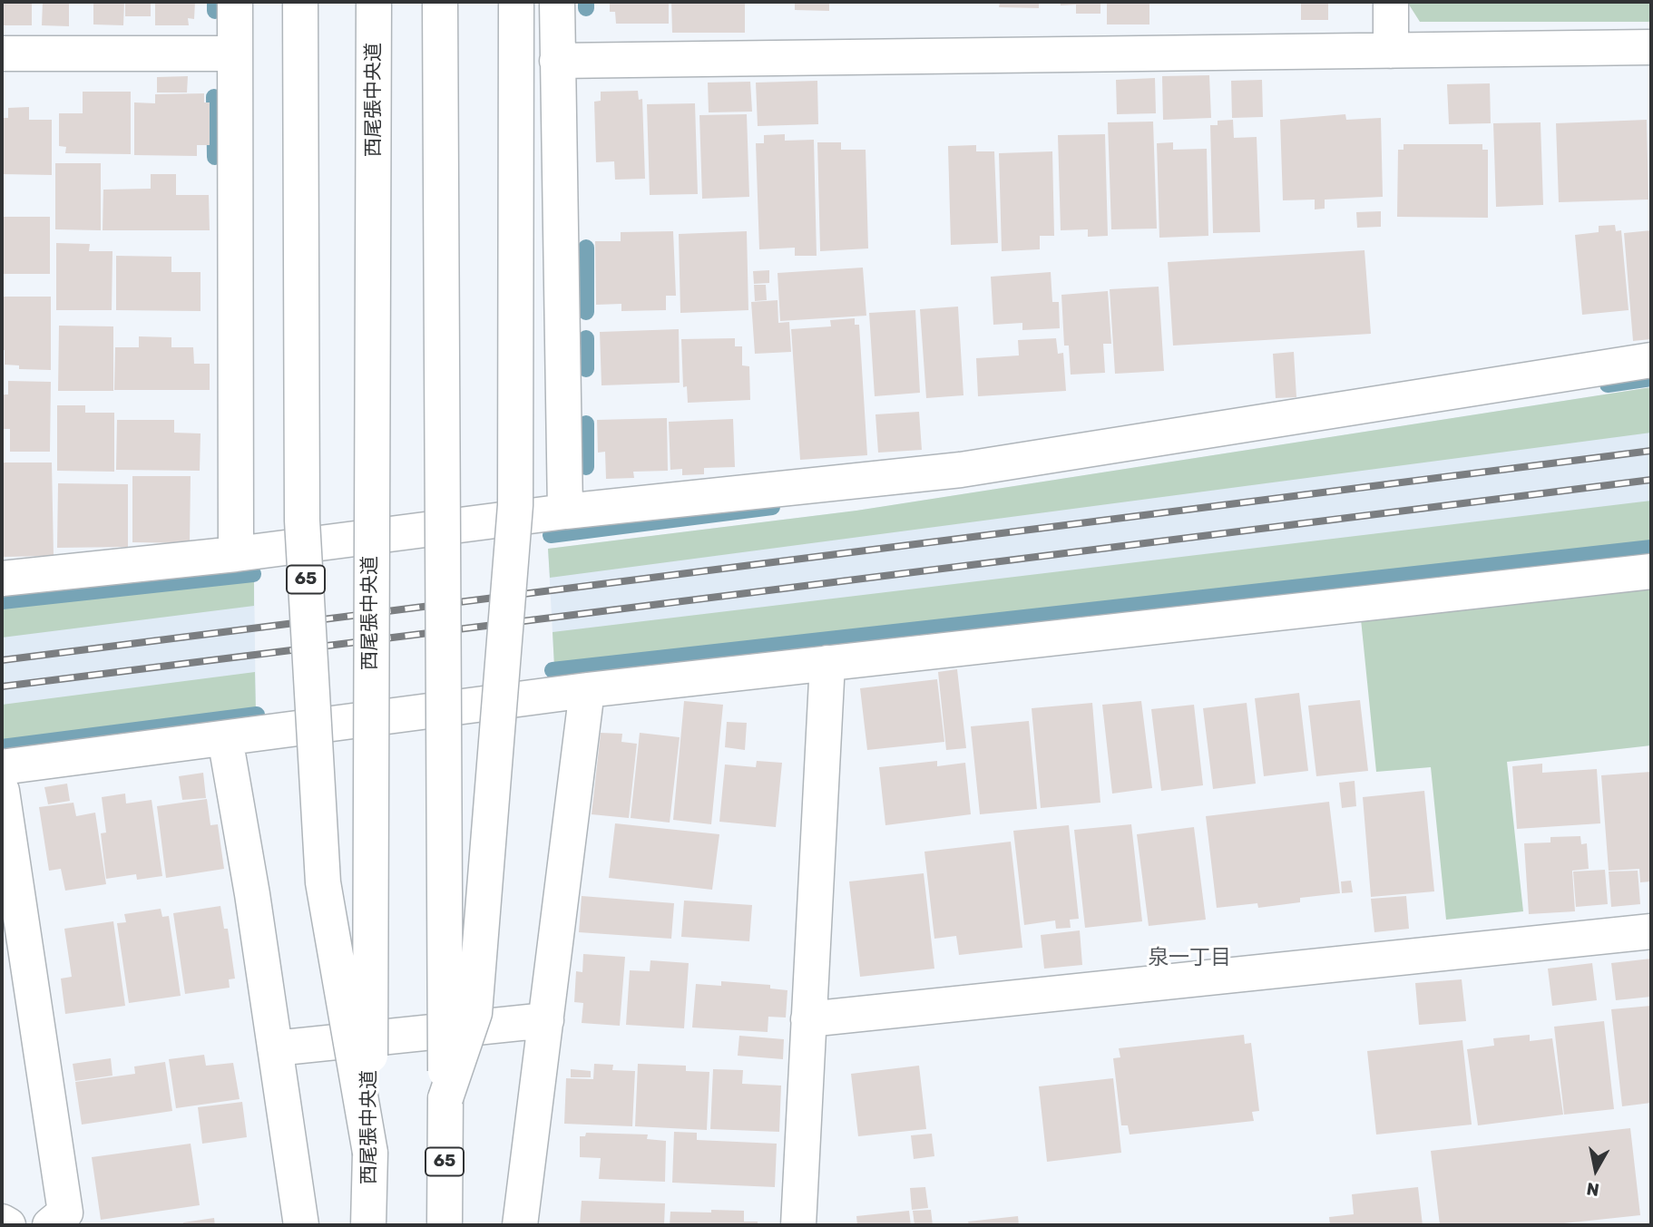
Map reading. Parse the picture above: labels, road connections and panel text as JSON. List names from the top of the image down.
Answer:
{
  "streets": {
    "street": ["西尾張中央道", "65"]
  },
  "crossings": [
    ["西尾張中央道", "65"]
  ],
  "districts": ["泉一丁目"],
  "north": "bottom"
}
